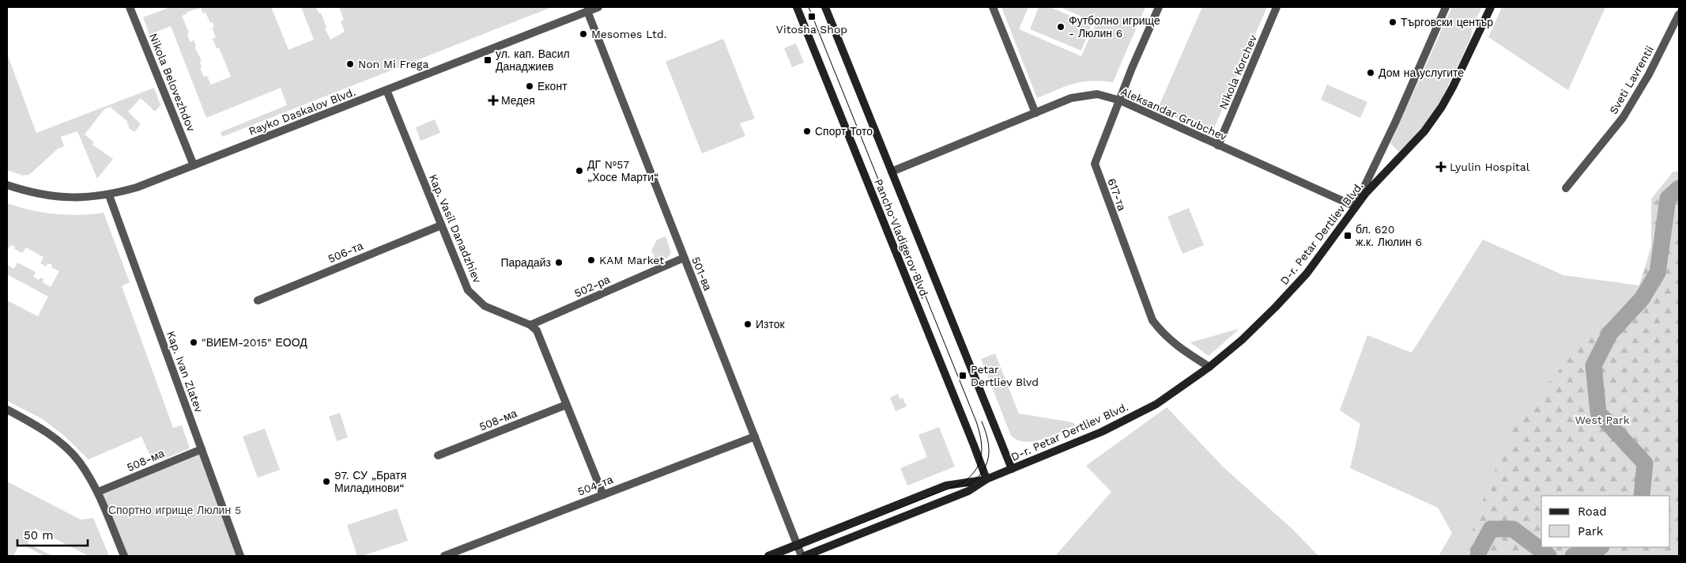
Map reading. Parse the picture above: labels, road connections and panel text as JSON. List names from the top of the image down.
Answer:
{
  "streets": {
    "main road": ["D-r. Petar Dertliev Blvd.", "Pancho Vladigerov Blvd."],
    "street": [
      "Nikola Korchev",
      "Sveti Lavrentii",
      "Nikola Belovezhdov",
      "Rayko Daskalov Blvd.",
      "Aleksandar Grubchev",
      "617-та",
      "Kap. Vasil Danadzhiev",
      "506-та",
      "501-ва",
      "502-ра",
      "Kap. Ivan Zlatev",
      "508-ма",
      "504-та"
    ]
  },
  "crossings": [
    ["Nikola Korchev", "Aleksandar Grubchev"],
    ["Nikola Belovezhdov", "Rayko Daskalov Blvd."],
    ["Rayko Daskalov Blvd.", "Kap. Vasil Danadzhiev"],
    ["Rayko Daskalov Blvd.", "501-ва"],
    ["Rayko Daskalov Blvd.", "Kap. Ivan Zlatev"],
    ["Aleksandar Grubchev", "617-та"],
    ["Aleksandar Grubchev", "D-r. Petar Dertliev Blvd."],
    ["Aleksandar Grubchev", "Pancho Vladigerov Blvd."],
    ["617-та", "D-r. Petar Dertliev Blvd."],
    ["Kap. Vasil Danadzhiev", "506-та"],
    ["Kap. Vasil Danadzhiev", "502-ра"],
    ["D-r. Petar Dertliev Blvd.", "Pancho Vladigerov Blvd."],
    ["D-r. Petar Dertliev Blvd.", "501-ва"],
    ["501-ва", "502-ра"],
    ["501-ва", "504-та"],
    ["Kap. Ivan Zlatev", "508-ма"]
  ],
  "parks": ["West Park", "Спортно игрище Люлин 5"],
  "places": {
    "transit": [
      "Vitosha Shop",
      "ул. кап. Васил Данаджиев",
      "бл. 620 ж.к. Люлин 6",
      "Petar Dertliev Blvd"
    ],
    "other": [
      "Търговски център",
      "Футболно игрище - Люлин 6",
      "Mesomes Ltd.",
      "Non Mi Frega",
      "Дом на услугите",
      "Еконт",
      "Спорт Тото",
      "ДГ №57 „Хосе Марти“",
      "KAM Market",
      "Парадайз",
      "Изток",
      "\"ВИЕМ-2015\" ЕООД",
      "97. СУ „Братя Миладинови“"
    ],
    "health": ["Медея", "Lyulin Hospital"]
  },
  "legend": ["Road", "Park"],
  "scale_bar": "50 m"
}
